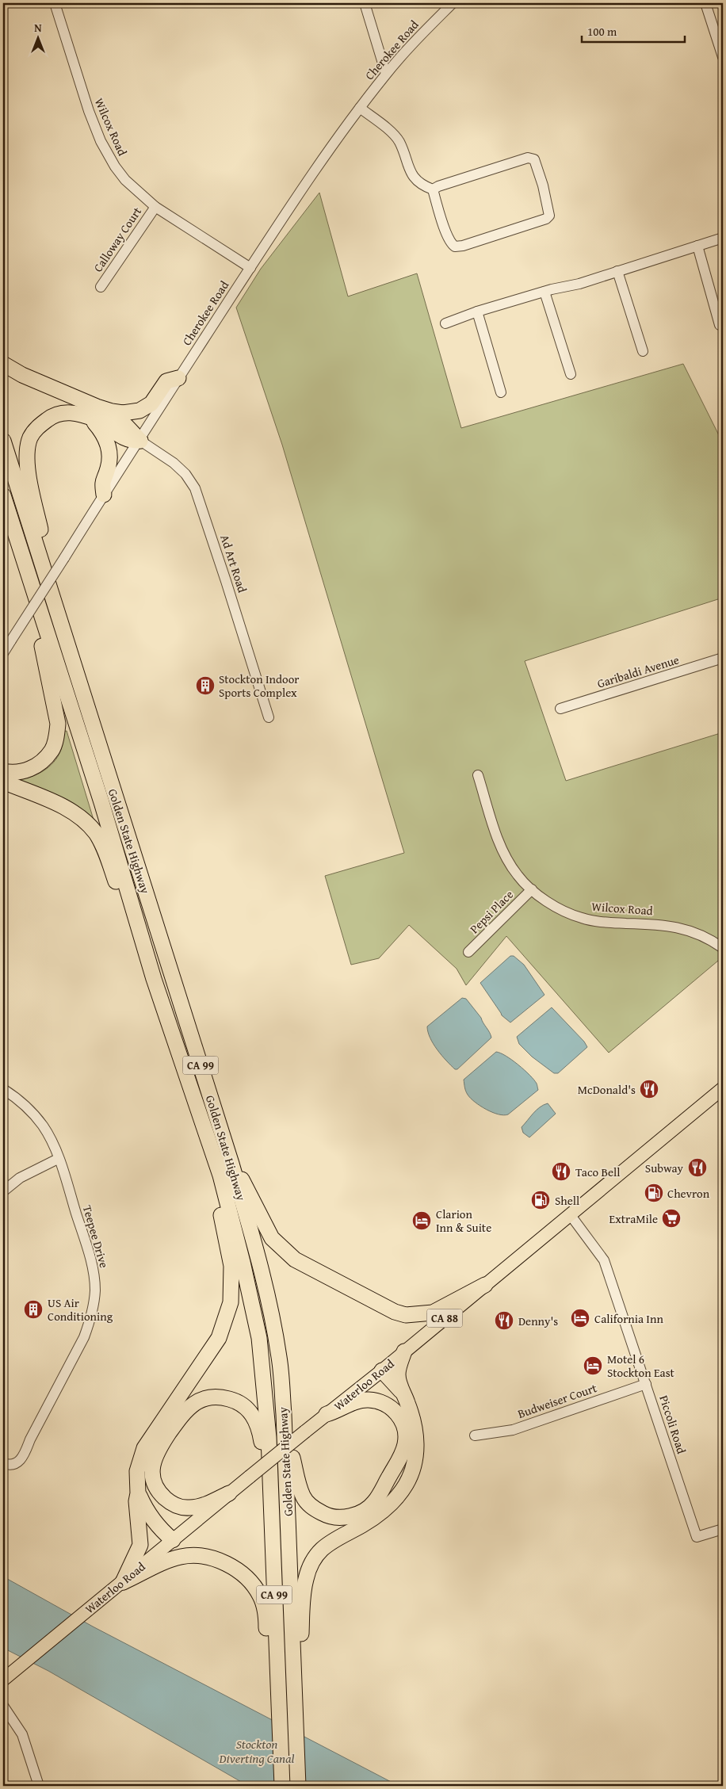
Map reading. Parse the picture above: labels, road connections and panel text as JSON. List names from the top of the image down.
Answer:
{
  "streets": {
    "highway": ["Golden State Highway", "CA 99"],
    "main road": ["CA 88", "Waterloo Road"],
    "street": [
      "Cherokee Road",
      "Wilcox Road",
      "Calloway Court",
      "Ad Art Road",
      "Garibaldi Avenue",
      "Pepsi Place",
      "Teepee Drive",
      "Budweiser Court",
      "Piccoli Road"
    ]
  },
  "crossings": [
    ["Cherokee Road", "Wilcox Road"],
    ["Cherokee Road", "Ad Art Road"],
    ["Wilcox Road", "Calloway Court"],
    ["Wilcox Road", "Pepsi Place"],
    ["Waterloo Road", "Piccoli Road"],
    ["Budweiser Court", "Piccoli Road"]
  ],
  "water": ["Stockton Diverting Canal"],
  "places": {
    "building": ["Stockton Indoor Sports Complex", "US Air Conditioning"],
    "restaurant": [
      "McDonald's",
      "Subway",
      "Taco Bell",
      "Denny's"
    ],
    "fuel station": ["Chevron", "Shell"],
    "supermarket": ["ExtraMile"],
    "hotel": ["Clarion Inn & Suite", "California Inn", "Motel 6 Stockton East"]
  },
  "scale_bar": "100 m",
  "north": "top"
}
